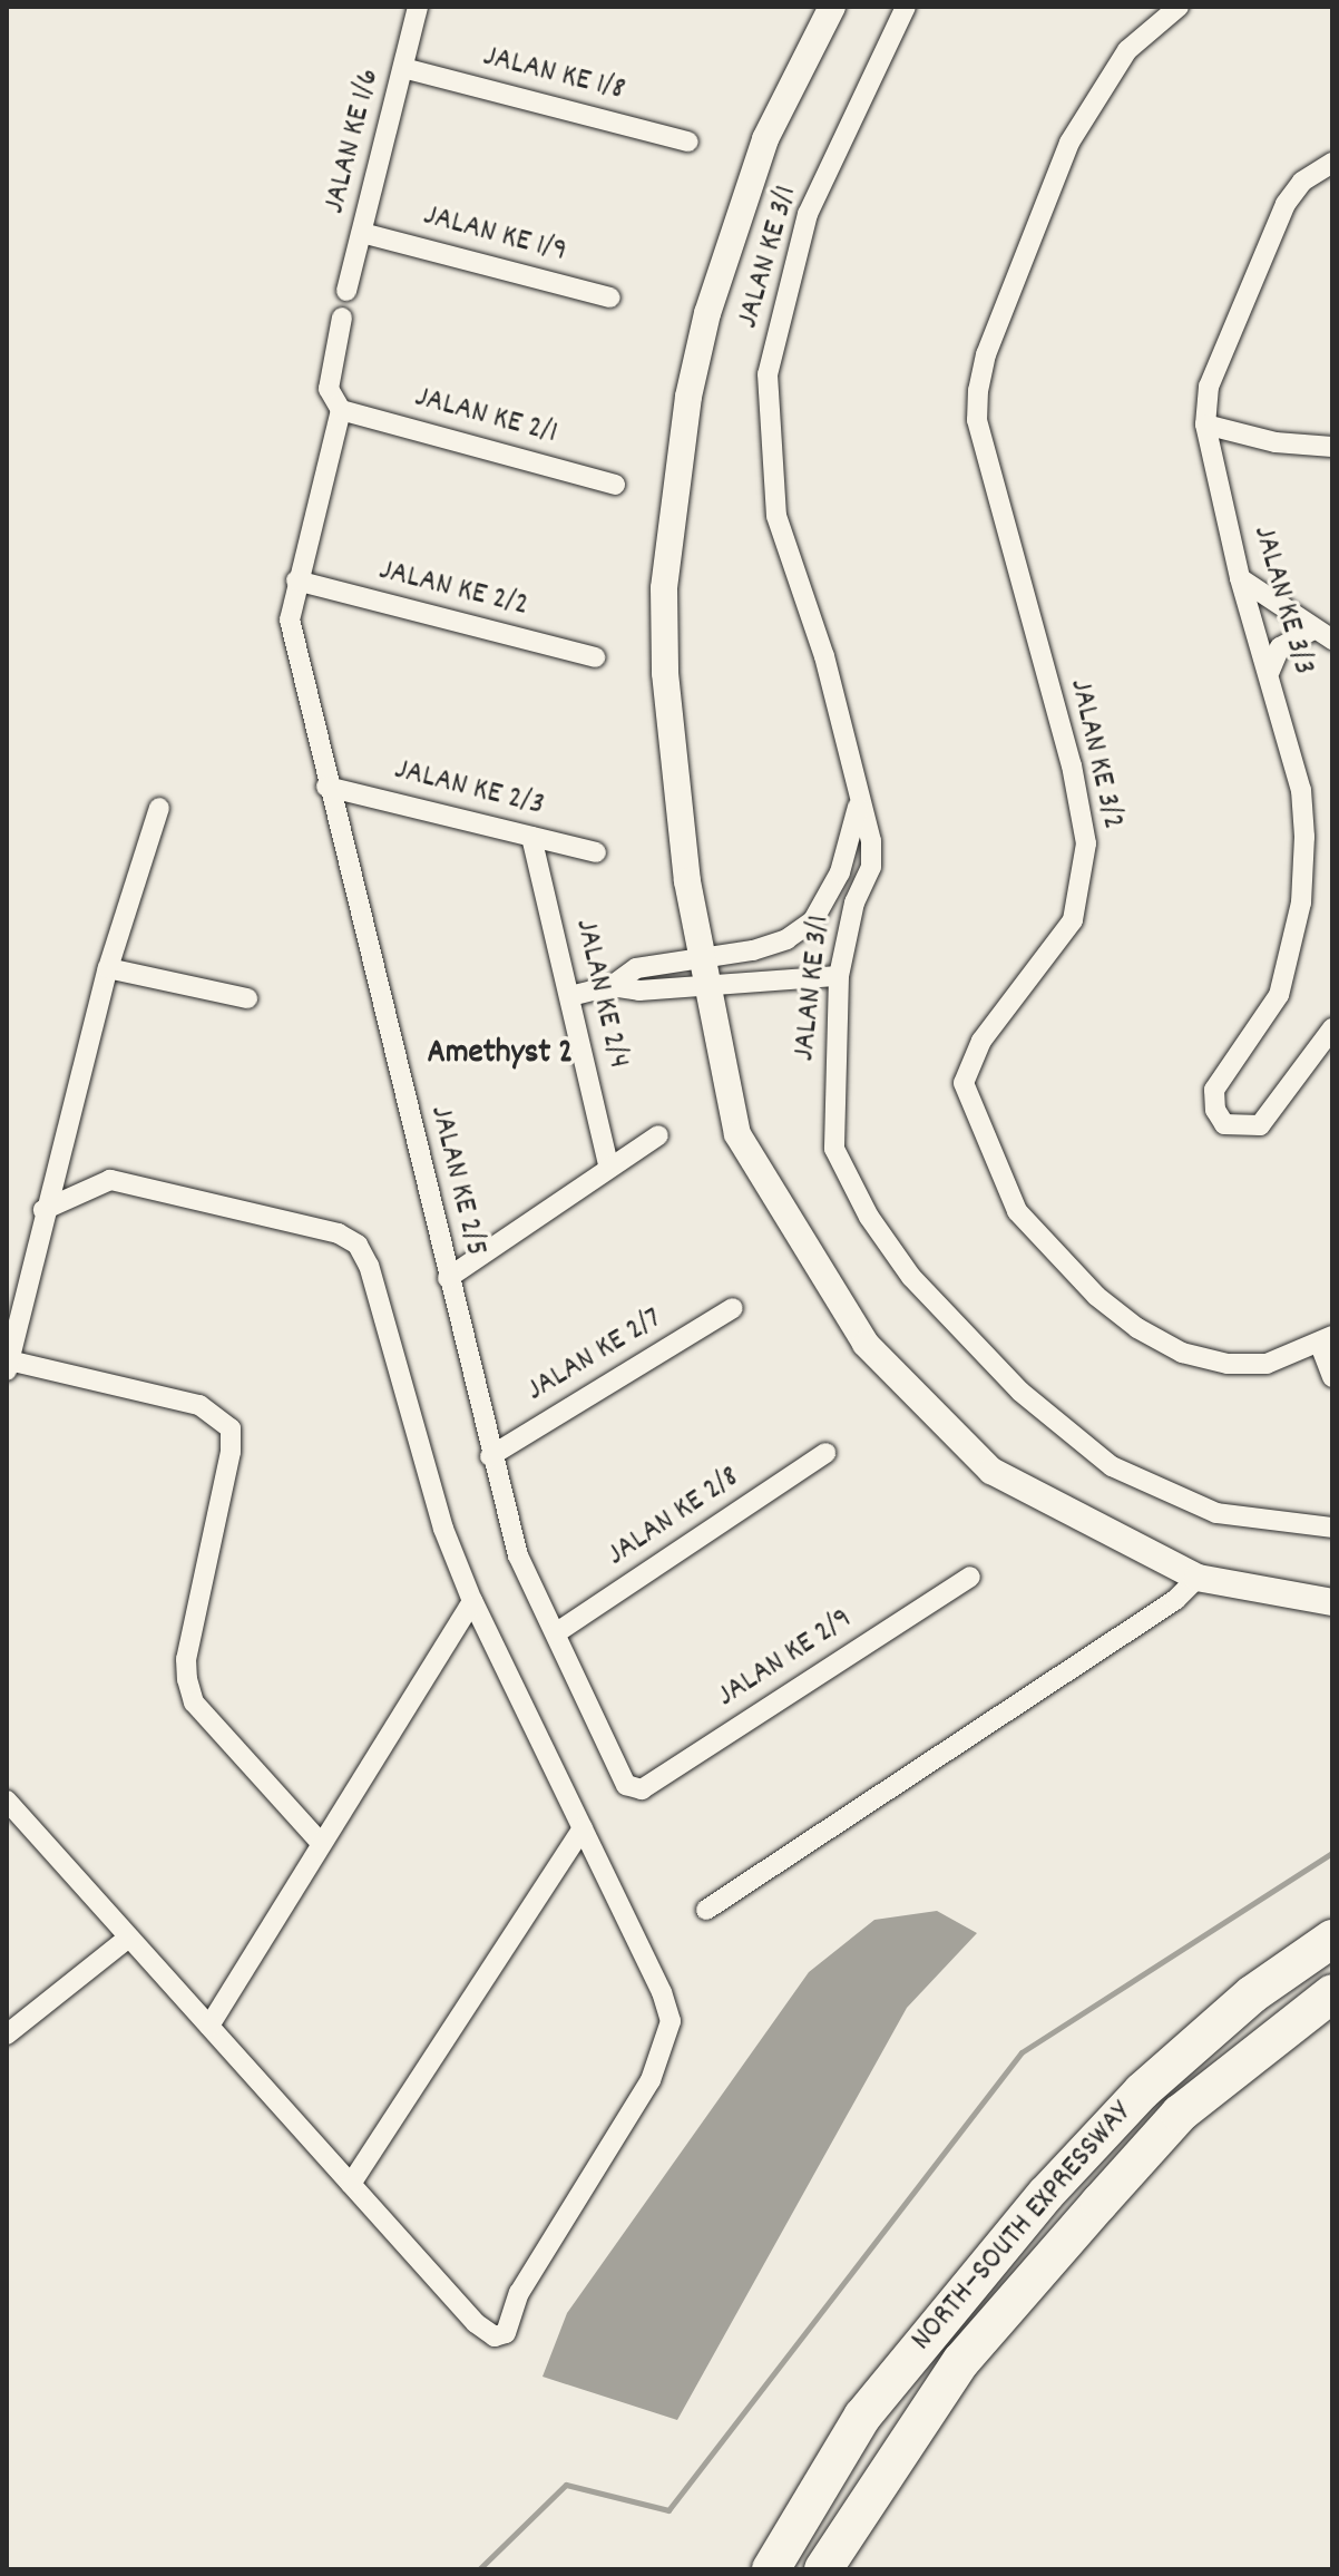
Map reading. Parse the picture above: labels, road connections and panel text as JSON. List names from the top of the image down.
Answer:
{
  "streets": {
    "highway": ["NORTH–SOUTH EXPRESSWAY"],
    "street": [
      "JALAN KE 1/8",
      "JALAN KE 1/6",
      "JALAN KE 1/9",
      "JALAN KE 3/1",
      "JALAN KE 2/1",
      "JALAN KE 2/2",
      "JALAN KE 3/3",
      "JALAN KE 3/2",
      "JALAN KE 2/3",
      "JALAN KE 2/4",
      "JALAN KE 2/5",
      "JALAN KE 2/7",
      "JALAN KE 2/8",
      "JALAN KE 2/9"
    ]
  },
  "crossings": [
    ["JALAN KE 1/8", "JALAN KE 1/6"],
    ["JALAN KE 1/6", "JALAN KE 1/9"],
    ["JALAN KE 2/1", "JALAN KE 2/5"],
    ["JALAN KE 2/2", "JALAN KE 2/5"],
    ["JALAN KE 2/3", "JALAN KE 2/4"],
    ["JALAN KE 2/3", "JALAN KE 2/5"],
    ["JALAN KE 2/5", "JALAN KE 2/7"],
    ["JALAN KE 2/5", "JALAN KE 2/8"],
    ["JALAN KE 2/5", "JALAN KE 2/9"]
  ],
  "districts": ["Amethyst 2"]
}
